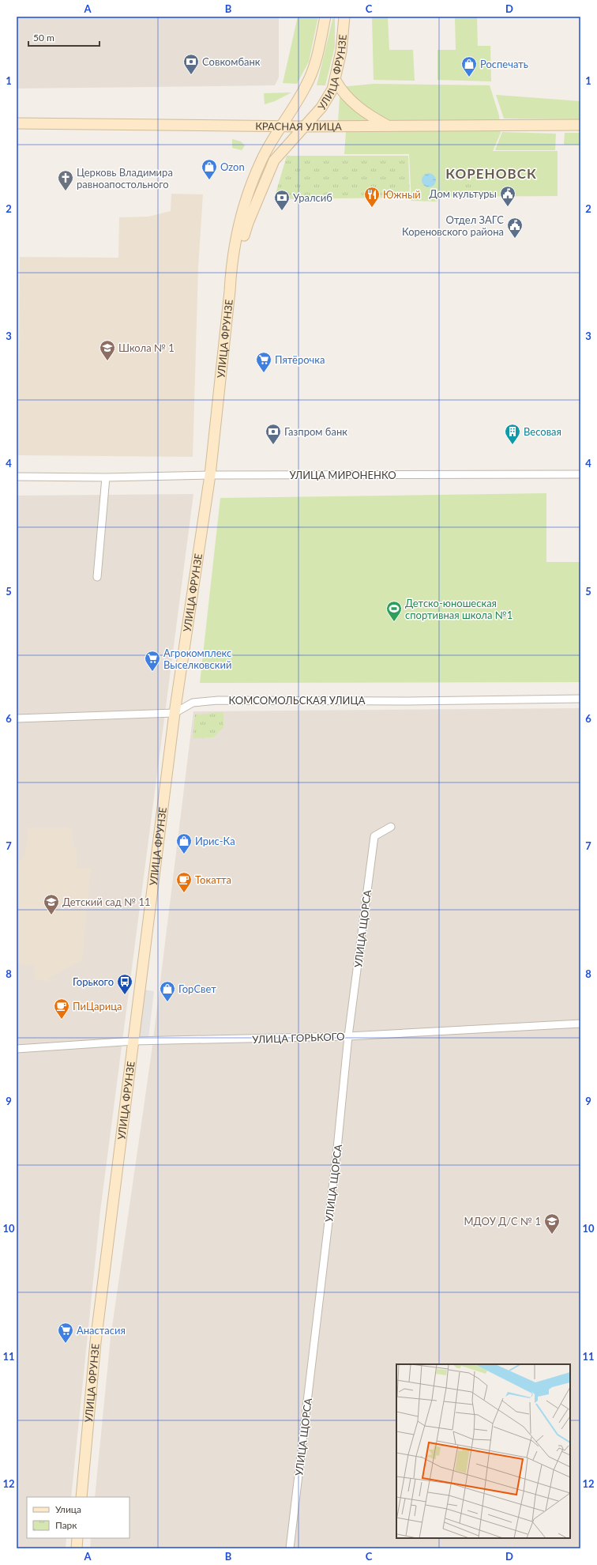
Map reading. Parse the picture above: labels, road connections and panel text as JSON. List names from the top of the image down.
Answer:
{
  "streets": {
    "main road": ["УЛИЦА ФРУНЗЕ", "КРАСНАЯ УЛИЦА"],
    "street": [
      "УЛИЦА МИРОНЕНКО",
      "КОМСОМОЛЬСКАЯ УЛИЦА",
      "УЛИЦА ЩОРСА",
      "УЛИЦА ГОРЬКОГО"
    ]
  },
  "crossings": [
    ["УЛИЦА ФРУНЗЕ", "КРАСНАЯ УЛИЦА"],
    ["УЛИЦА ФРУНЗЕ", "УЛИЦА МИРОНЕНКО"],
    ["УЛИЦА ФРУНЗЕ", "КОМСОМОЛЬСКАЯ УЛИЦА"],
    ["УЛИЦА ФРУНЗЕ", "УЛИЦА ГОРЬКОГО"],
    ["УЛИЦА ЩОРСА", "УЛИЦА ГОРЬКОГО"]
  ],
  "districts": ["КОРЕНОВСК"],
  "places": {
    "bank": ["Совкомбанк", "Уралсиб", "Газпром банк"],
    "shop": [
      "Роспечать",
      "Ozon",
      "Ирис-Ка",
      "ГорСвет"
    ],
    "church": ["Церковь Владимира равноапостольного"],
    "public building": ["Дом культуры", "Отдел ЗАГС Кореновского района"],
    "restaurant": ["Южный"],
    "school or university": ["Школа № 1", "Детский сад № 11", "МДОУ Д/С № 1"],
    "supermarket": ["Пятёрочка", "Агрокомплекс Выселковский", "Анастасия"],
    "building": ["Весовая"],
    "sports": ["Детско-юношеская спортивная школа №1"],
    "cafe": ["Токатта", "ПиЦарица"],
    "bus stop": ["Горького"]
  },
  "legend": ["Улица", "Парк"],
  "scale_bar": "50 m",
  "grid": {
    "columns": [
      "A",
      "B",
      "C",
      "D"
    ],
    "rows": [
      "1",
      "2",
      "3",
      "4",
      "5",
      "6",
      "7",
      "8",
      "9",
      "10",
      "11",
      "12"
    ]
  }
}
